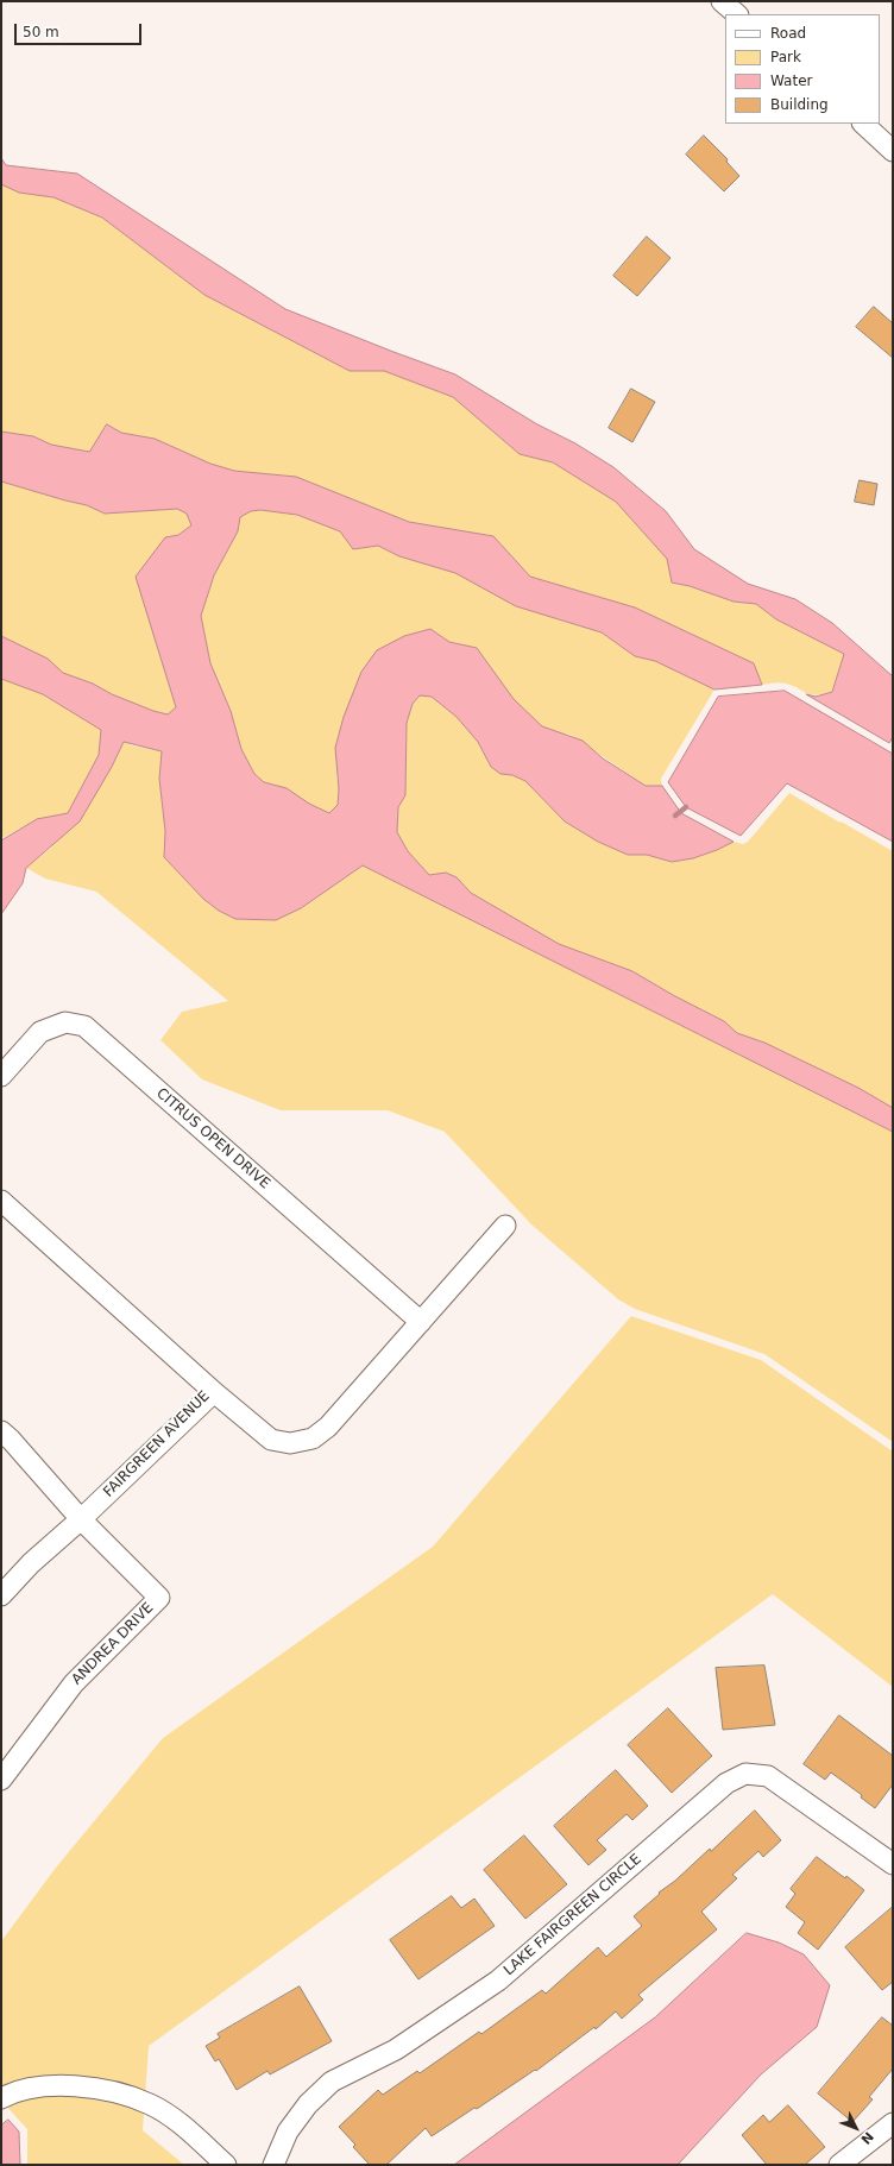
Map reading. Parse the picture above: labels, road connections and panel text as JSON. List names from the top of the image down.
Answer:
{
  "streets": {
    "street": [
      "CITRUS OPEN DRIVE",
      "FAIRGREEN AVENUE",
      "ANDREA DRIVE",
      "LAKE FAIRGREEN CIRCLE"
    ]
  },
  "crossings": [
    ["FAIRGREEN AVENUE", "ANDREA DRIVE"]
  ],
  "legend": [
    "Road",
    "Park",
    "Water",
    "Building"
  ],
  "scale_bar": "50 m",
  "north": "bottom right"
}
